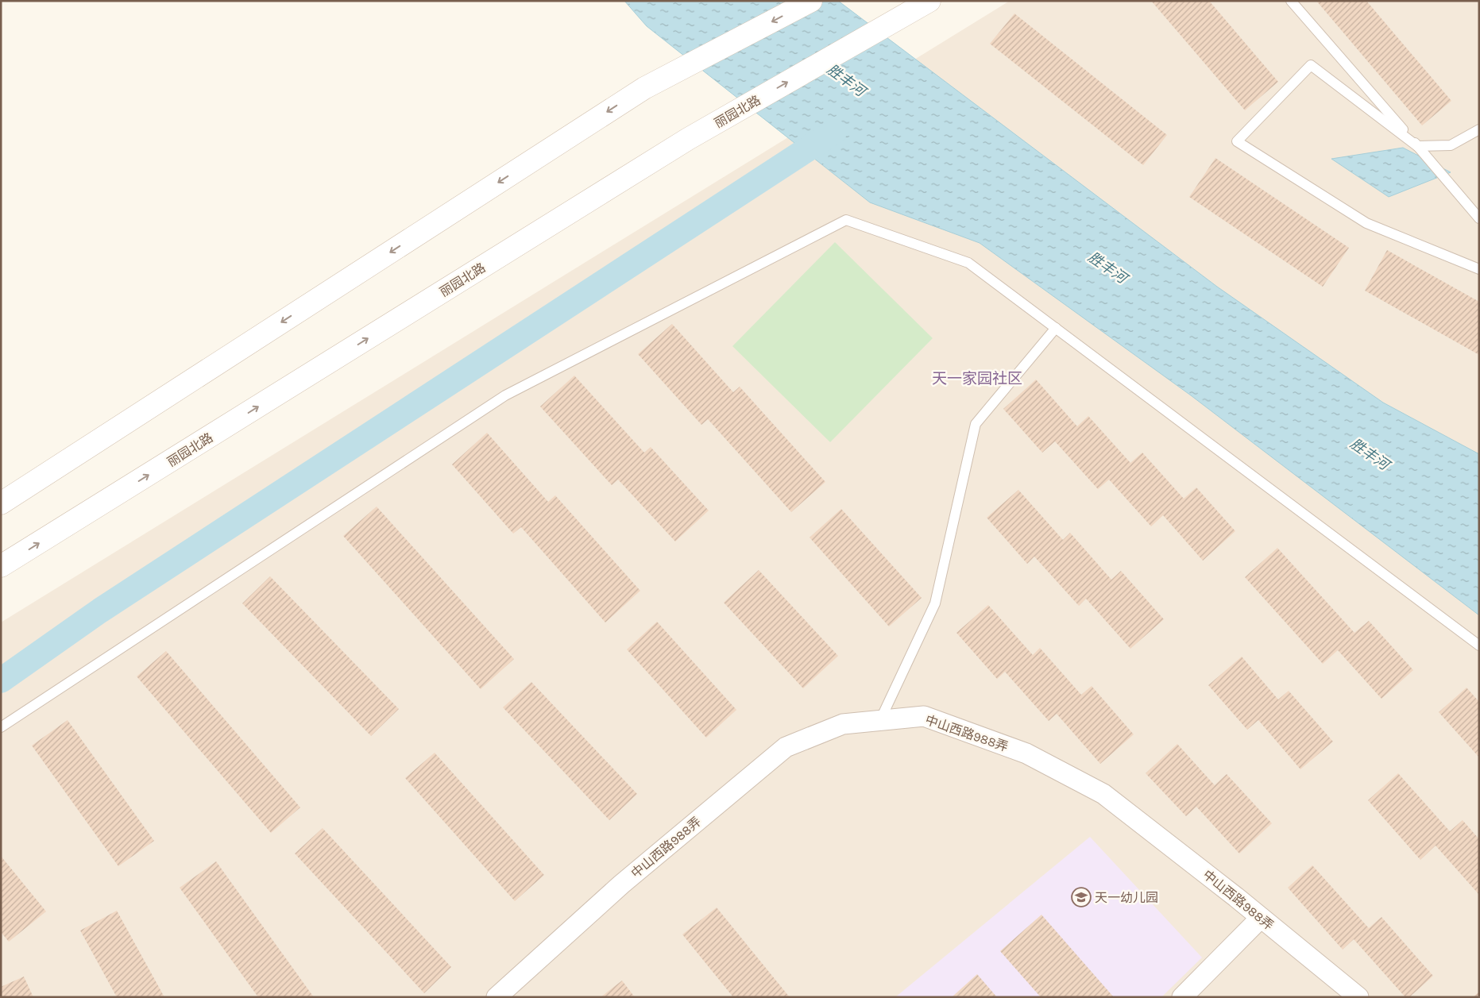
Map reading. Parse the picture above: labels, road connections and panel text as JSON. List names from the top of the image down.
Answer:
{
  "streets": {
    "main road": ["丽园北路"],
    "street": ["中山西路988弄"]
  },
  "districts": ["天一家园社区"],
  "water": ["胜丰河"],
  "places": {
    "school or university": ["天一幼儿园"]
  }
}
